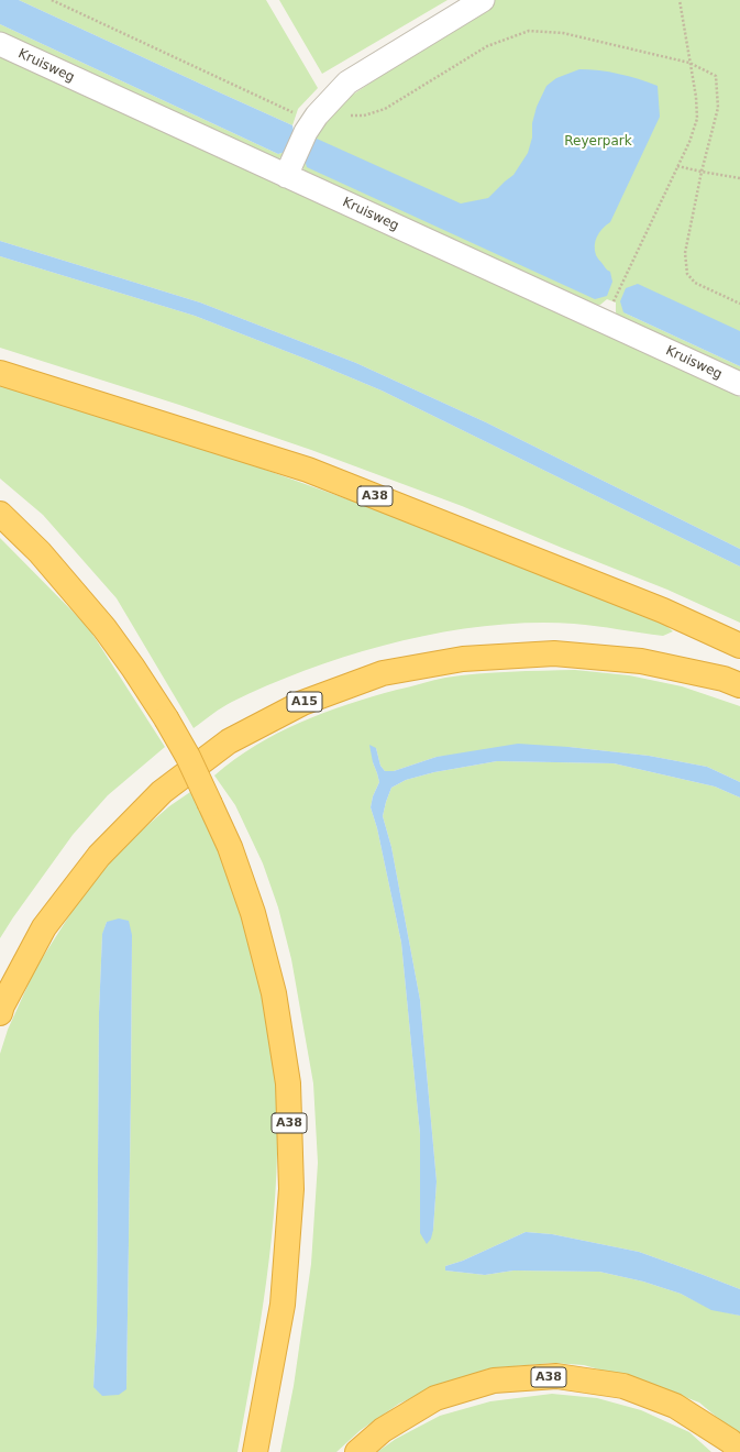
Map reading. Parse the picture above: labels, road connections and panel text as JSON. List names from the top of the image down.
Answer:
{
  "streets": {
    "highway": ["A38", "A15"],
    "street": ["Kruisweg"]
  },
  "parks": ["Reyerpark"]
}
